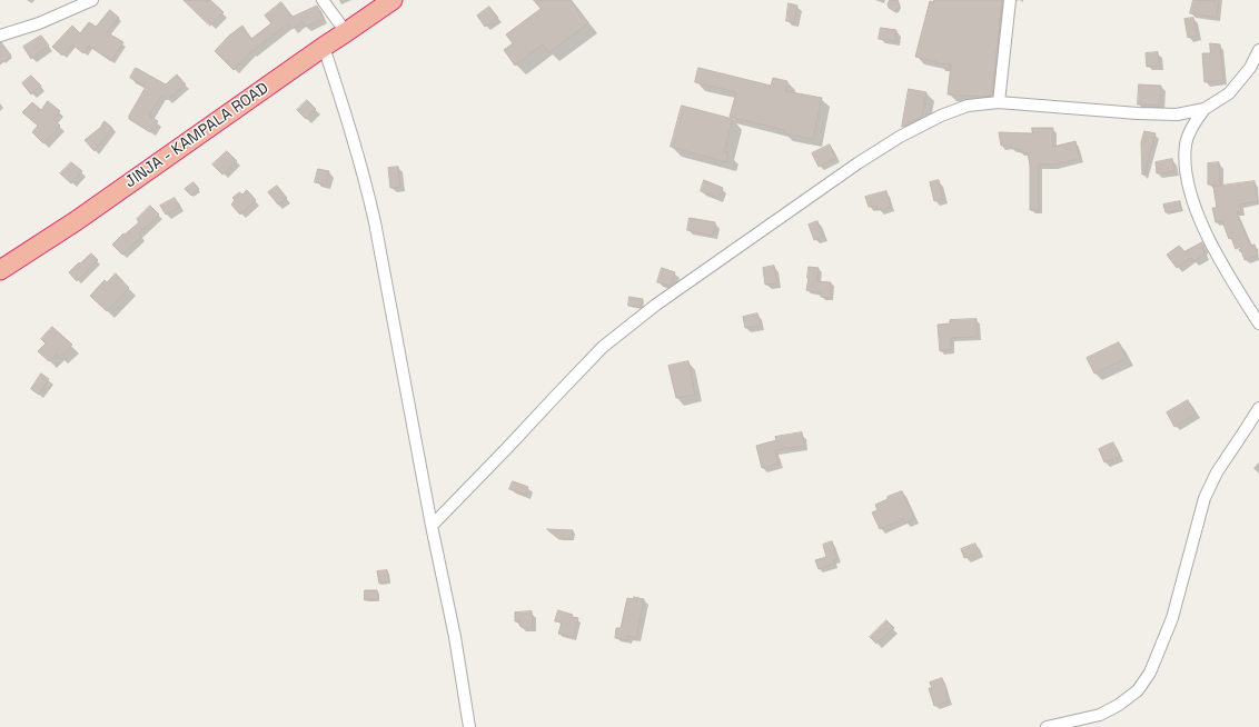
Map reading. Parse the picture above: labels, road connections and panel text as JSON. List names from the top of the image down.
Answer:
{
  "streets": {
    "highway": ["JINJA - KAMPALA ROAD"]
  }
}
